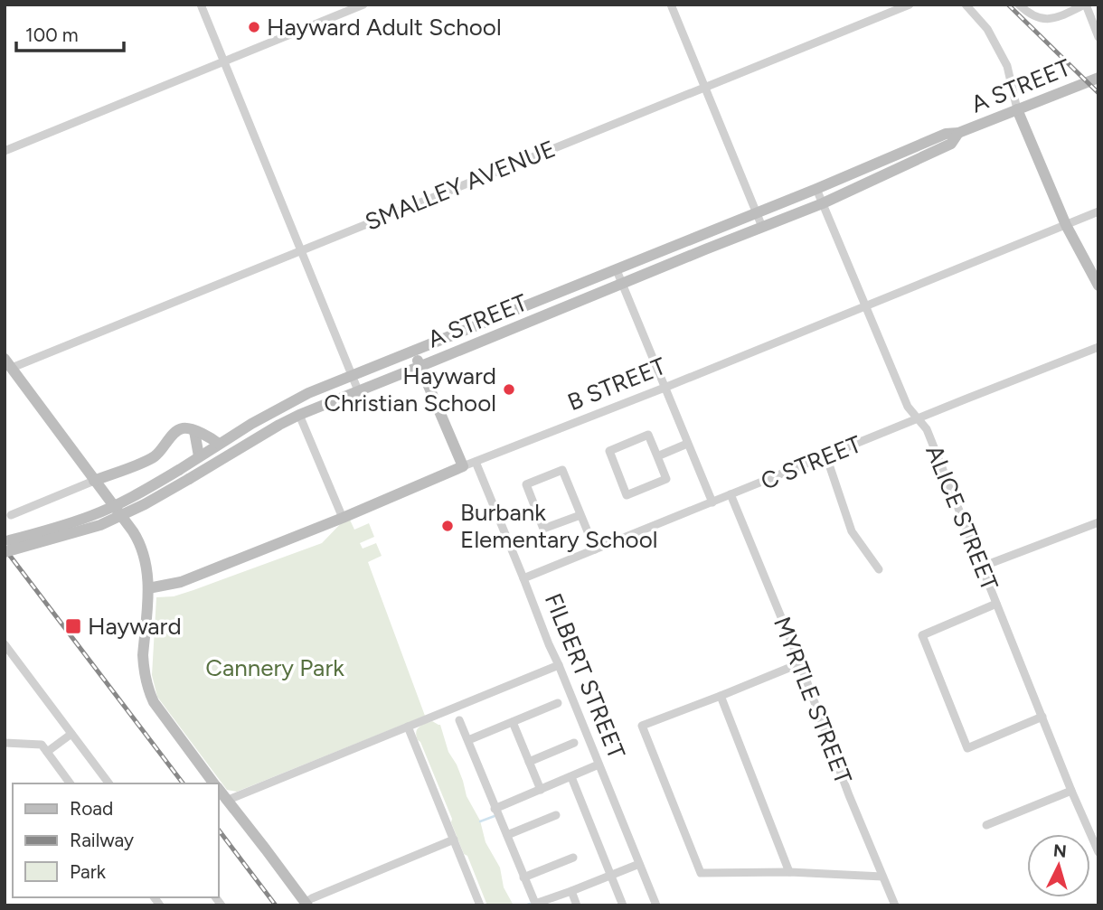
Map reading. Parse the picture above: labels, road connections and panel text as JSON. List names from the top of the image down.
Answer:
{
  "streets": {
    "main road": ["A STREET", "B STREET"],
    "street": [
      "SMALLEY AVENUE",
      "C STREET",
      "ALICE STREET",
      "FILBERT STREET",
      "MYRTLE STREET"
    ]
  },
  "crossings": [
    ["A STREET", "ALICE STREET"],
    ["B STREET", "ALICE STREET"],
    ["B STREET", "FILBERT STREET"],
    ["C STREET", "ALICE STREET"],
    ["C STREET", "FILBERT STREET"],
    ["C STREET", "MYRTLE STREET"]
  ],
  "parks": ["Cannery Park"],
  "places": {
    "other": ["Hayward Adult School", "Hayward Christian School", "Burbank Elementary School"],
    "transit": ["Hayward"]
  },
  "legend": ["Road", "Railway", "Park"],
  "scale_bar": "100 m",
  "north": "top"
}
